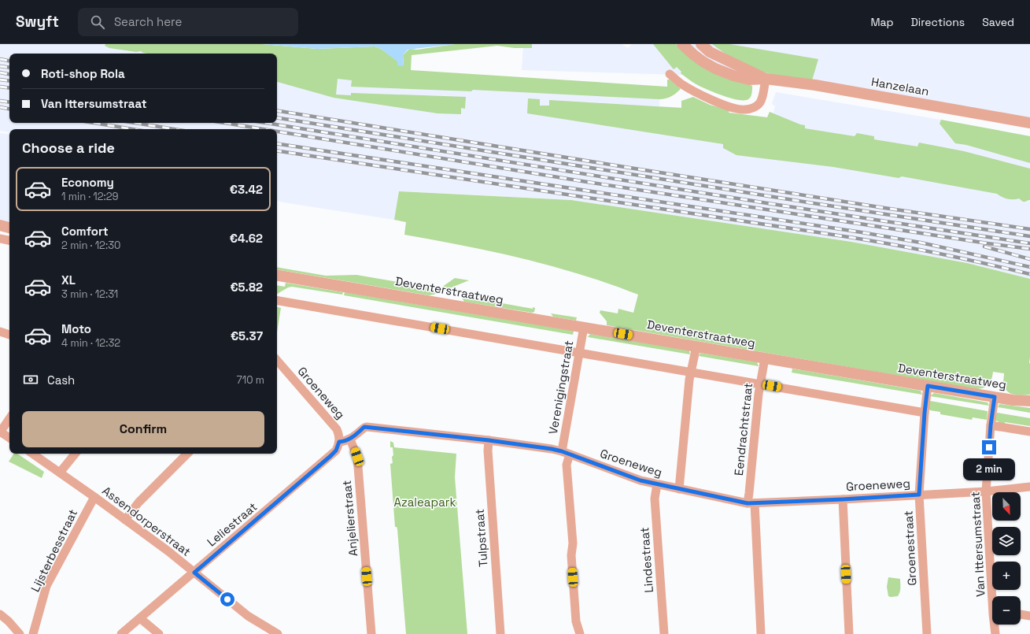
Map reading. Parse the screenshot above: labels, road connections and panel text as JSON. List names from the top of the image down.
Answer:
{
  "streets": {
    "street": [
      "Hanzelaan",
      "Deventerstraatweg",
      "Verenigingstraat",
      "Groeneweg",
      "Eendrachtstraat",
      "Anjelierstraat",
      "Assendorperstraat",
      "Leliestraat",
      "Tulpstraat",
      "Van Ittersumstraat",
      "Groenestraat",
      "Lijsterbesstraat",
      "Lindestraat"
    ]
  },
  "crossings": [
    ["Deventerstraatweg", "Verenigingstraat"],
    ["Deventerstraatweg", "Eendrachtstraat"],
    ["Deventerstraatweg", "Van Ittersumstraat"],
    ["Deventerstraatweg", "Groenestraat"],
    ["Verenigingstraat", "Groeneweg"],
    ["Groeneweg", "Eendrachtstraat"],
    ["Groeneweg", "Anjelierstraat"],
    ["Groeneweg", "Leliestraat"],
    ["Groeneweg", "Tulpstraat"],
    ["Groeneweg", "Van Ittersumstraat"],
    ["Groeneweg", "Groenestraat"],
    ["Groeneweg", "Lindestraat"],
    ["Assendorperstraat", "Leliestraat"],
    ["Assendorperstraat", "Lijsterbesstraat"]
  ],
  "parks": ["Azaleapark"],
  "north": "bottom right",
  "page": {
    "header": "Swyft",
    "search": "Search here",
    "nav": ["Map", "Directions", "Saved"],
    "banner": ["Roti-shop Rola", "Van Ittersumstraat"],
    "heading": "Choose a ride",
    "list": [
      {
        "name": "Economy",
        "note": "1 min · 12:29",
        "value": "€3.42"
      },
      {
        "name": "Comfort",
        "note": "2 min · 12:30",
        "value": "€4.62"
      },
      {
        "name": "XL",
        "note": "3 min · 12:31",
        "value": "€5.82"
      },
      {
        "name": "Moto",
        "note": "4 min · 12:32",
        "value": "€5.37"
      }
    ],
    "pay": ["Cash", "710 m"],
    "buttons": "Confirm",
    "bubble": "2 min",
    "map_buttons": ["+", "−"]
  }
}
